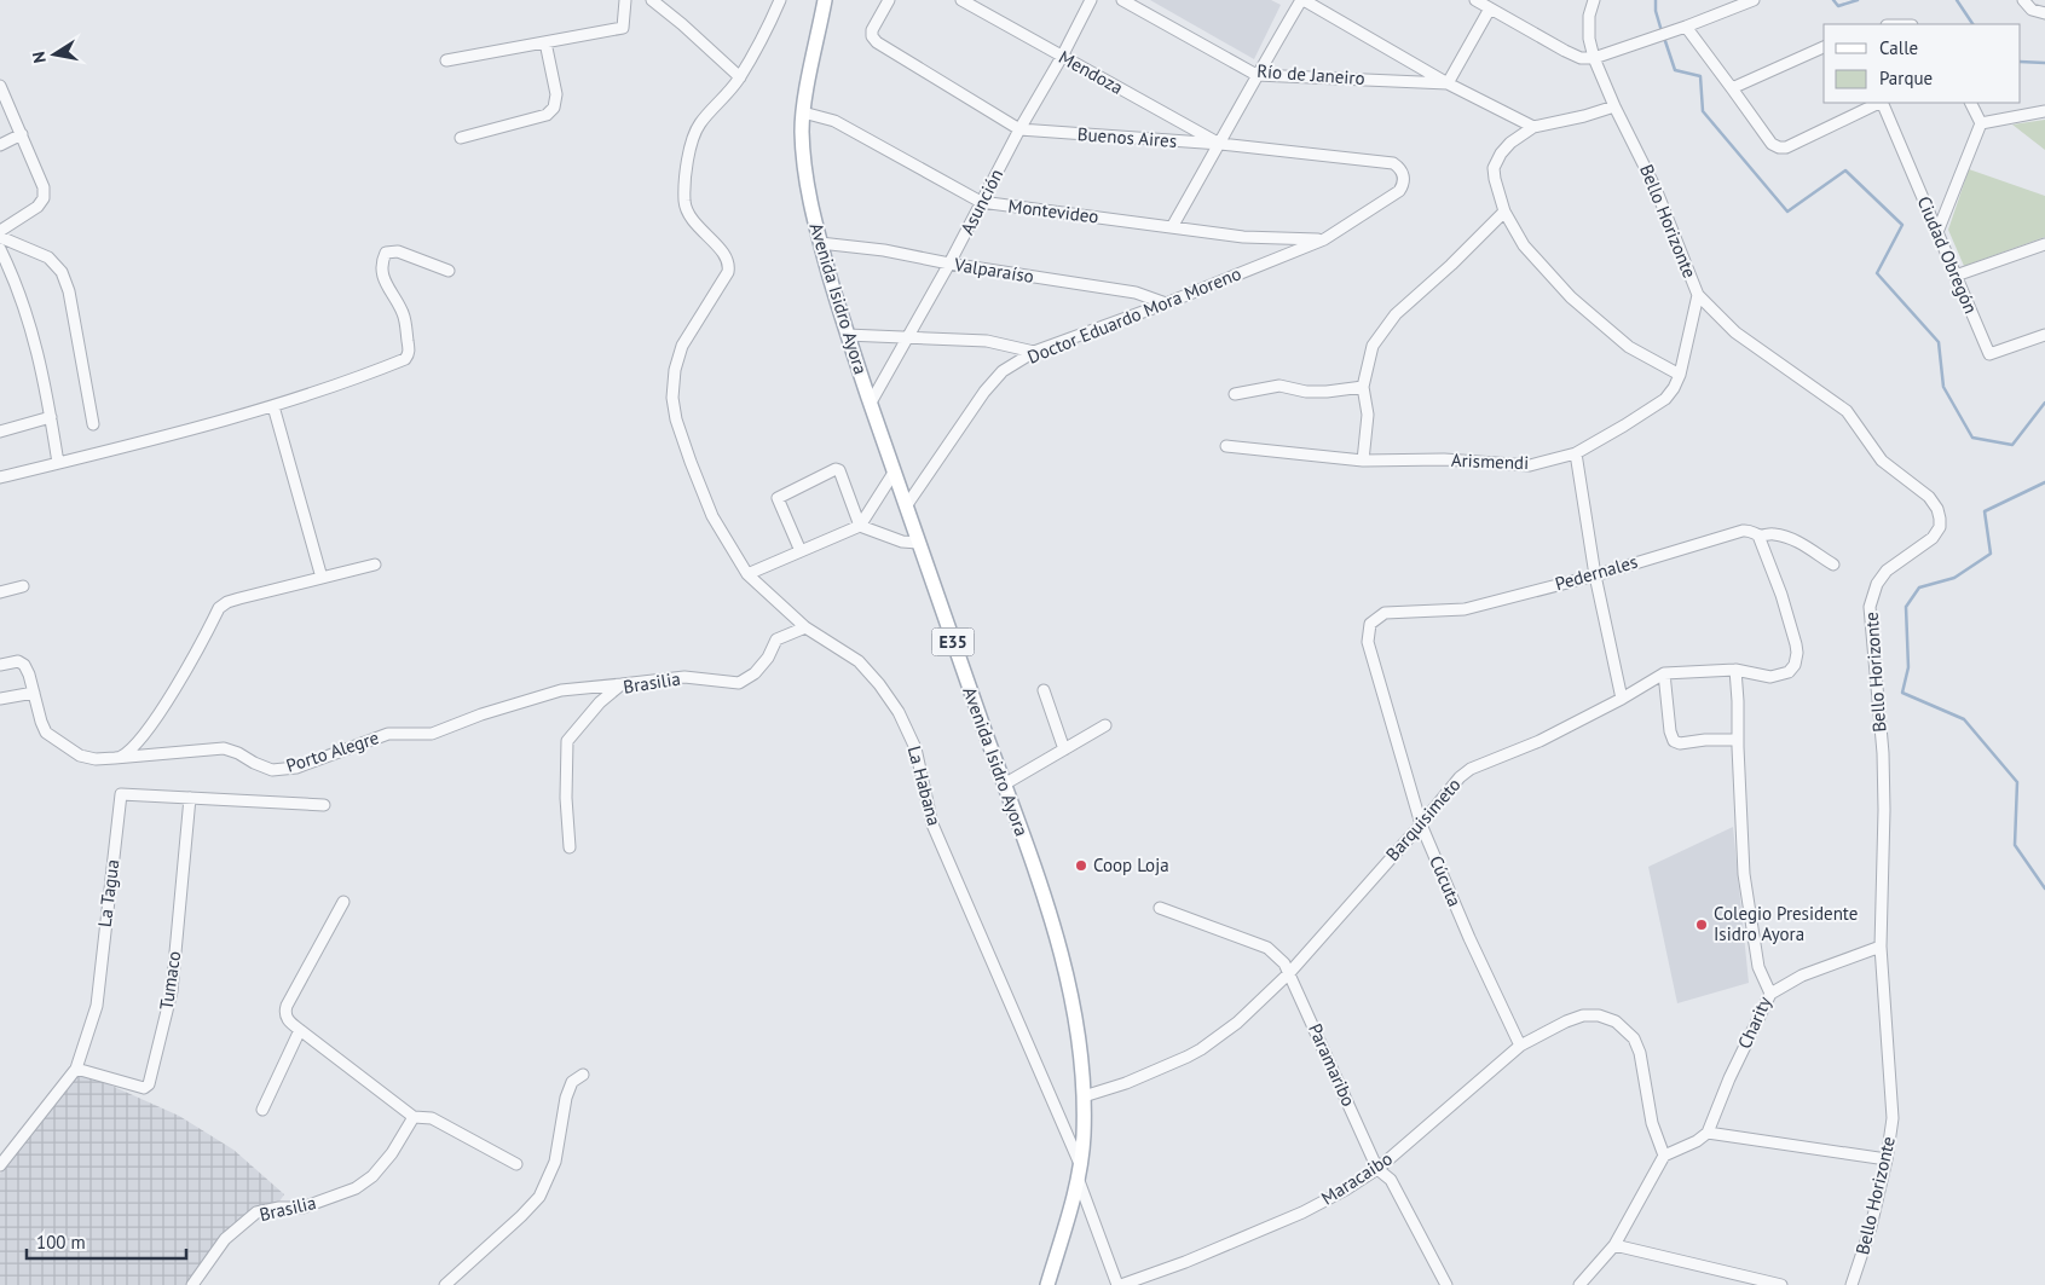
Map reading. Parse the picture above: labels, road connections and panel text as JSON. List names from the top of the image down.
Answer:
{
  "streets": {
    "main road": ["Avenida Isidro Ayora", "E35"],
    "street": [
      "Mendoza",
      "Río de Janeiro",
      "Buenos Aires",
      "Asunción",
      "Montevideo",
      "Bello Horizonte",
      "Ciudad Obregón",
      "Valparaíso",
      "Doctor Eduardo Mora Moreno",
      "Arismendi",
      "Pedernales",
      "Brasilia",
      "Porto Alegre",
      "La Habana",
      "Barquisimeto",
      "Cúcuta",
      "La Tagua",
      "Tumaco",
      "Charity",
      "Paramaribo",
      "Maracaibo"
    ]
  },
  "crossings": [
    ["Mendoza", "Buenos Aires"],
    ["Mendoza", "Asunción"],
    ["Buenos Aires", "Asunción"],
    ["Buenos Aires", "Doctor Eduardo Mora Moreno"],
    ["Asunción", "Montevideo"],
    ["Asunción", "Valparaíso"],
    ["Asunción", "Avenida Isidro Ayora"],
    ["Montevideo", "Avenida Isidro Ayora"],
    ["Montevideo", "Doctor Eduardo Mora Moreno"],
    ["Bello Horizonte", "Arismendi"],
    ["Valparaíso", "Avenida Isidro Ayora"],
    ["Valparaíso", "Doctor Eduardo Mora Moreno"],
    ["Avenida Isidro Ayora", "Doctor Eduardo Mora Moreno"],
    ["Avenida Isidro Ayora", "La Habana"],
    ["Avenida Isidro Ayora", "Barquisimeto"],
    ["Pedernales", "Barquisimeto"],
    ["Pedernales", "Cúcuta"],
    ["Brasilia", "Porto Alegre"],
    ["Brasilia", "La Habana"],
    ["La Habana", "Maracaibo"],
    ["Barquisimeto", "Cúcuta"],
    ["Barquisimeto", "Charity"],
    ["Barquisimeto", "Paramaribo"],
    ["Cúcuta", "Maracaibo"],
    ["La Tagua", "Tumaco"],
    ["Paramaribo", "Maracaibo"]
  ],
  "places": ["Coop Loja", "Colegio Presidente Isidro Ayora"],
  "legend": ["Calle", "Parque"],
  "scale_bar": "100 m",
  "north": "left"
}
